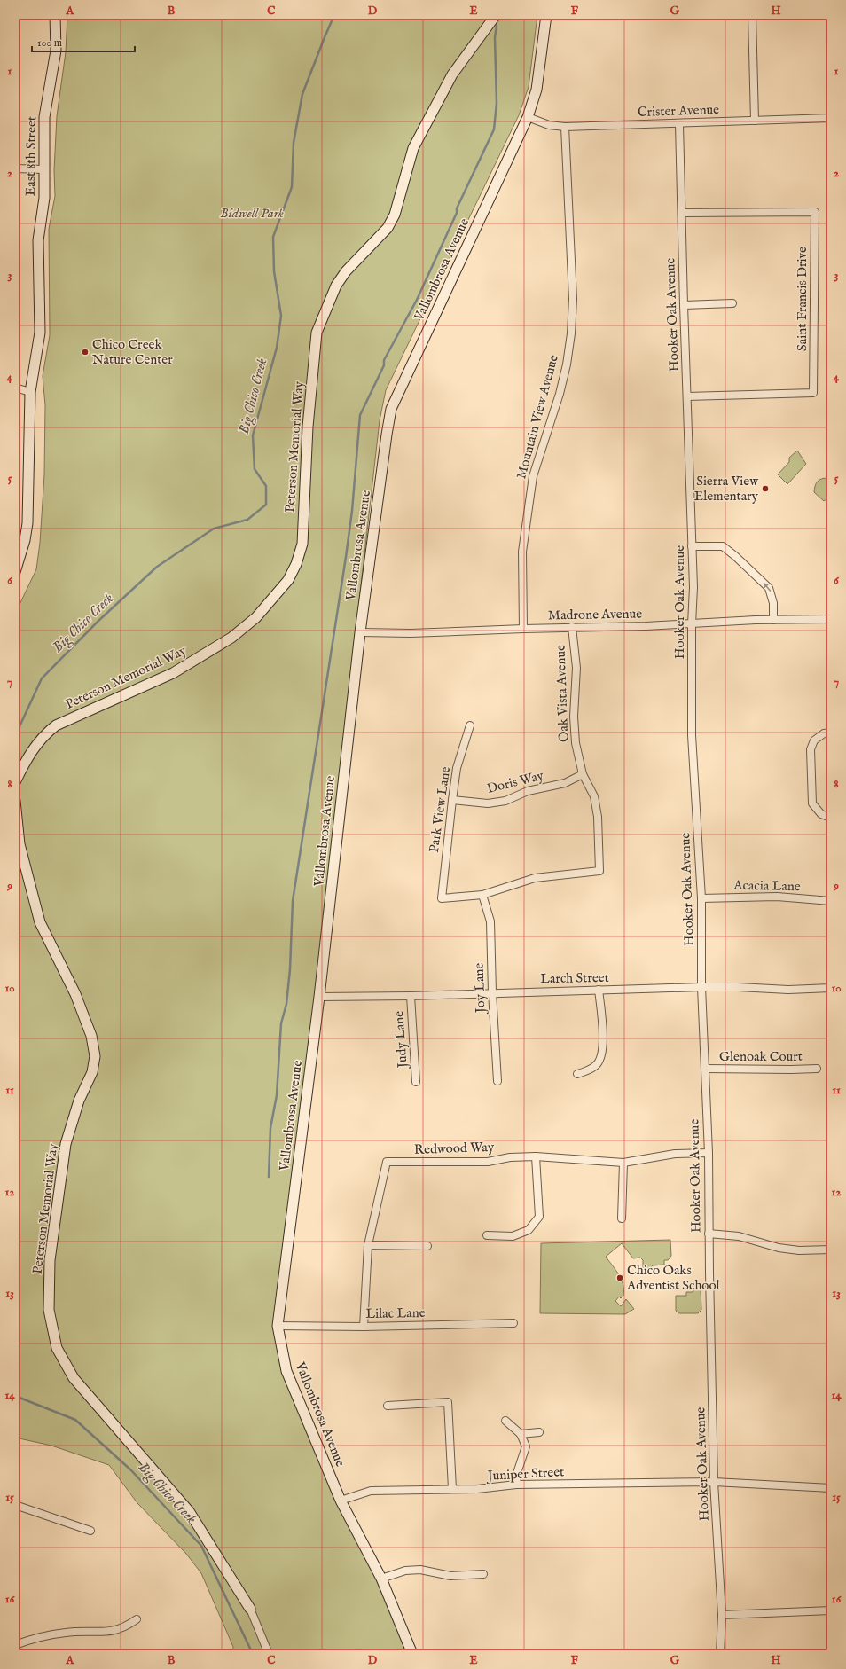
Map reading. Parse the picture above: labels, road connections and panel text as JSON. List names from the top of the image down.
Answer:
{
  "streets": {
    "street": [
      "Crister Avenue",
      "East 8th Street",
      "Vallombrosa Avenue",
      "Saint Francis Drive",
      "Hooker Oak Avenue",
      "Mountain View Avenue",
      "Peterson Memorial Way",
      "Madrone Avenue",
      "Oak Vista Avenue",
      "Doris Way",
      "Park View Lane",
      "Acacia Lane",
      "Larch Street",
      "Joy Lane",
      "Judy Lane",
      "Glenoak Court",
      "Redwood Way",
      "Lilac Lane",
      "Juniper Street"
    ]
  },
  "crossings": [
    ["Crister Avenue", "Vallombrosa Avenue"],
    ["Crister Avenue", "Hooker Oak Avenue"],
    ["Crister Avenue", "Mountain View Avenue"],
    ["Vallombrosa Avenue", "Madrone Avenue"],
    ["Vallombrosa Avenue", "Larch Street"],
    ["Vallombrosa Avenue", "Lilac Lane"],
    ["Vallombrosa Avenue", "Juniper Street"],
    ["Saint Francis Drive", "Hooker Oak Avenue"],
    ["Hooker Oak Avenue", "Madrone Avenue"],
    ["Hooker Oak Avenue", "Acacia Lane"],
    ["Hooker Oak Avenue", "Larch Street"],
    ["Hooker Oak Avenue", "Glenoak Court"],
    ["Hooker Oak Avenue", "Redwood Way"],
    ["Hooker Oak Avenue", "Juniper Street"],
    ["Mountain View Avenue", "Madrone Avenue"],
    ["Madrone Avenue", "Oak Vista Avenue"],
    ["Oak Vista Avenue", "Doris Way"],
    ["Oak Vista Avenue", "Park View Lane"],
    ["Oak Vista Avenue", "Joy Lane"],
    ["Doris Way", "Park View Lane"],
    ["Larch Street", "Joy Lane"],
    ["Larch Street", "Judy Lane"],
    ["Redwood Way", "Lilac Lane"]
  ],
  "water": ["Big Chico Creek"],
  "parks": ["Bidwell Park"],
  "places": ["Chico Creek Nature Center", "Sierra View Elementary", "Chico Oaks Adventist School"],
  "scale_bar": "100 m",
  "grid": {
    "columns": [
      "A",
      "B",
      "C",
      "D",
      "E",
      "F",
      "G",
      "H"
    ],
    "rows": [
      "1",
      "2",
      "3",
      "4",
      "5",
      "6",
      "7",
      "8",
      "9",
      "10",
      "11",
      "12",
      "13",
      "14",
      "15",
      "16"
    ]
  }
}
